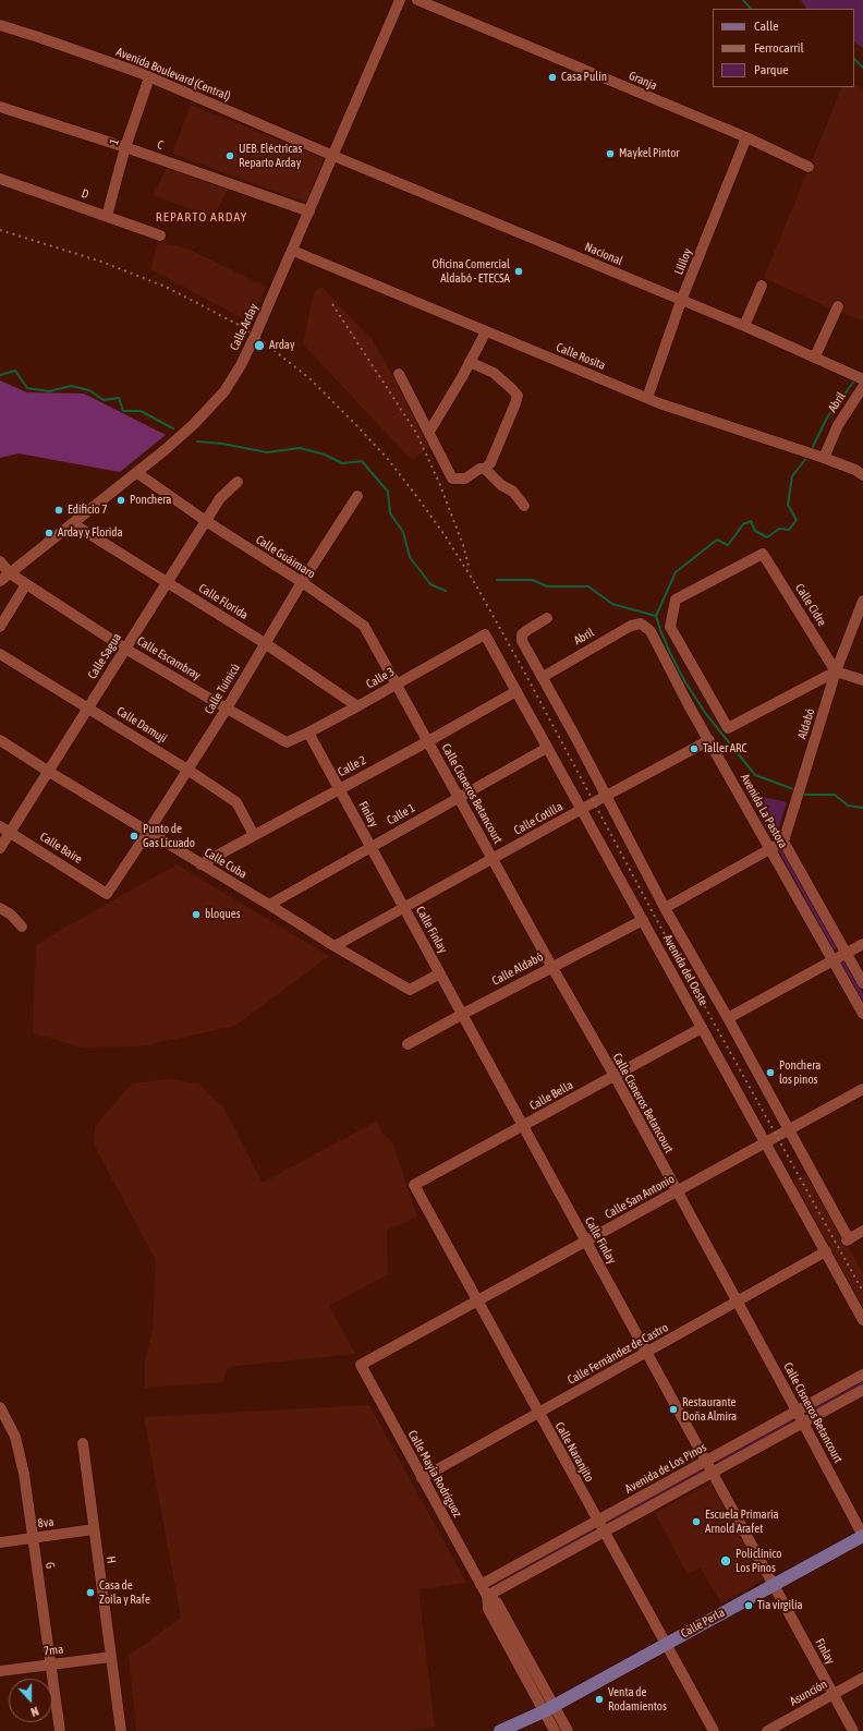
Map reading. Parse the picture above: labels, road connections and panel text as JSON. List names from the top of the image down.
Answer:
{
  "streets": {
    "main road": ["Calle Perla"],
    "street": [
      "Avenida Boulevard (Central)",
      "Granja",
      "1",
      "C",
      "D",
      "Nacional",
      "Lililoy",
      "Calle Arday",
      "Calle Rosita",
      "Abril",
      "Calle Guáimaro",
      "Calle Florida",
      "Calle Cidre",
      "Calle Sagua",
      "Calle Escambray",
      "Calle 3",
      "Calle Tuinicú",
      "Aldabó",
      "Calle Damují",
      "Calle 2",
      "Calle Cisneros Betancourt",
      "Avenida La Pastora",
      "Finlay",
      "Calle 1",
      "Calle Cotilla",
      "Calle Baire",
      "Calle Cuba",
      "Calle Finlay",
      "Calle Aldabó",
      "Avenida del Oeste",
      "Calle Bella",
      "Calle San Antonio",
      "Calle Fernández de Castro",
      "Calle Naranjito",
      "Avenida de Los Pinos",
      "Calle Mayía Rodríguez",
      "8va",
      "H",
      "G",
      "7ma",
      "Asunción"
    ]
  },
  "crossings": [
    ["Avenida Boulevard (Central)", "1"],
    ["Avenida Boulevard (Central)", "Nacional"],
    ["Avenida Boulevard (Central)", "Calle Arday"],
    ["Granja", "Lililoy"],
    ["1", "C"],
    ["1", "D"],
    ["C", "Calle Arday"],
    ["Nacional", "Lililoy"],
    ["Nacional", "Calle Arday"],
    ["Nacional", "Abril"],
    ["Lililoy", "Calle Rosita"],
    ["Calle Arday", "Calle Rosita"],
    ["Calle Arday", "Calle Guáimaro"],
    ["Calle Arday", "Calle Florida"],
    ["Calle Arday", "Calle Escambray"],
    ["Calle Rosita", "Abril"],
    ["Abril", "Avenida La Pastora"],
    ["Abril", "Avenida del Oeste"],
    ["Calle Guáimaro", "Calle Sagua"],
    ["Calle Guáimaro", "Calle 3"],
    ["Calle Guáimaro", "Calle Tuinicú"],
    ["Calle Guáimaro", "Calle Cisneros Betancourt"],
    ["Calle Florida", "Calle Sagua"],
    ["Calle Florida", "Calle 3"],
    ["Calle Florida", "Calle Tuinicú"],
    ["Calle Cidre", "Aldabó"],
    ["Calle Sagua", "Calle Escambray"],
    ["Calle Sagua", "Calle Damují"],
    ["Calle Sagua", "Calle Baire"],
    ["Calle Sagua", "Calle Cuba"],
    ["Calle Escambray", "Calle 3"],
    ["Calle Escambray", "Calle Tuinicú"],
    ["Calle 3", "Calle Cisneros Betancourt"],
    ["Calle 3", "Finlay"],
    ["Calle 3", "Avenida del Oeste"],
    ["Calle Tuinicú", "Calle Damují"],
    ["Calle Tuinicú", "Calle Baire"],
    ["Calle Tuinicú", "Calle Cuba"],
    ["Aldabó", "Avenida La Pastora"],
    ["Calle Damují", "Calle 2"],
    ["Calle 2", "Calle Cisneros Betancourt"],
    ["Calle 2", "Finlay"],
    ["Calle 2", "Calle Cuba"],
    ["Calle 2", "Avenida del Oeste"],
    ["Calle Cisneros Betancourt", "Calle 1"],
    ["Calle Cisneros Betancourt", "Calle Cotilla"],
    ["Calle Cisneros Betancourt", "Calle Aldabó"],
    ["Calle Cisneros Betancourt", "Calle Bella"],
    ["Calle Cisneros Betancourt", "Calle San Antonio"],
    ["Calle Cisneros Betancourt", "Calle Fernández de Castro"],
    ["Calle Cisneros Betancourt", "Avenida de Los Pinos"],
    ["Calle Cisneros Betancourt", "Calle Perla"],
    ["Avenida La Pastora", "Calle Cotilla"],
    ["Finlay", "Calle 1"],
    ["Finlay", "Calle Cotilla"],
    ["Finlay", "Calle Finlay"],
    ["Finlay", "Calle Perla"],
    ["Finlay", "Asunción"],
    ["Calle 1", "Calle Cuba"],
    ["Calle 1", "Avenida del Oeste"],
    ["Calle Cotilla", "Calle Cuba"],
    ["Calle Cotilla", "Calle Finlay"],
    ["Calle Cotilla", "Avenida del Oeste"],
    ["Calle Cuba", "Calle Finlay"],
    ["Calle Finlay", "Calle Aldabó"],
    ["Calle Finlay", "Calle Bella"],
    ["Calle Finlay", "Calle San Antonio"],
    ["Calle Finlay", "Calle Fernández de Castro"],
    ["Calle Finlay", "Avenida de Los Pinos"],
    ["Calle Finlay", "Calle Perla"],
    ["Calle Aldabó", "Avenida del Oeste"],
    ["Avenida del Oeste", "Calle Bella"],
    ["Avenida del Oeste", "Calle San Antonio"],
    ["Avenida del Oeste", "Calle Fernández de Castro"],
    ["Calle Bella", "Calle Naranjito"],
    ["Calle San Antonio", "Calle Naranjito"],
    ["Calle San Antonio", "Calle Mayía Rodríguez"],
    ["Calle Fernández de Castro", "Calle Naranjito"],
    ["Calle Fernández de Castro", "Calle Mayía Rodríguez"],
    ["Calle Naranjito", "Avenida de Los Pinos"],
    ["Calle Naranjito", "Calle Perla"],
    ["Avenida de Los Pinos", "Calle Mayía Rodríguez"],
    ["Calle Mayía Rodríguez", "Calle Perla"],
    ["8va", "H"],
    ["8va", "G"],
    ["H", "7ma"],
    ["G", "7ma"]
  ],
  "districts": ["REPARTO ARDAY"],
  "places": [
    "Casa Pulin",
    "Maykel Pintor",
    "UEB. Eléctricas Reparto Arday",
    "Oficina Comercial Aldabó - ETECSA",
    "Arday",
    "Ponchera",
    "Edificio 7",
    "Arday y Florida",
    "Taller ARC",
    "Punto de Gas Licuado",
    "bloques",
    "Ponchera los pinos",
    "Restaurante Doña Almira",
    "Escuela Primaria Arnold Arafet",
    "Policlínico Los Pinos",
    "Casa de Zoila y Rafe",
    "Tia virgilia",
    "Venta de Rodamientos"
  ],
  "legend": ["Calle", "Ferrocarril", "Parque"],
  "north": "bottom"
}
